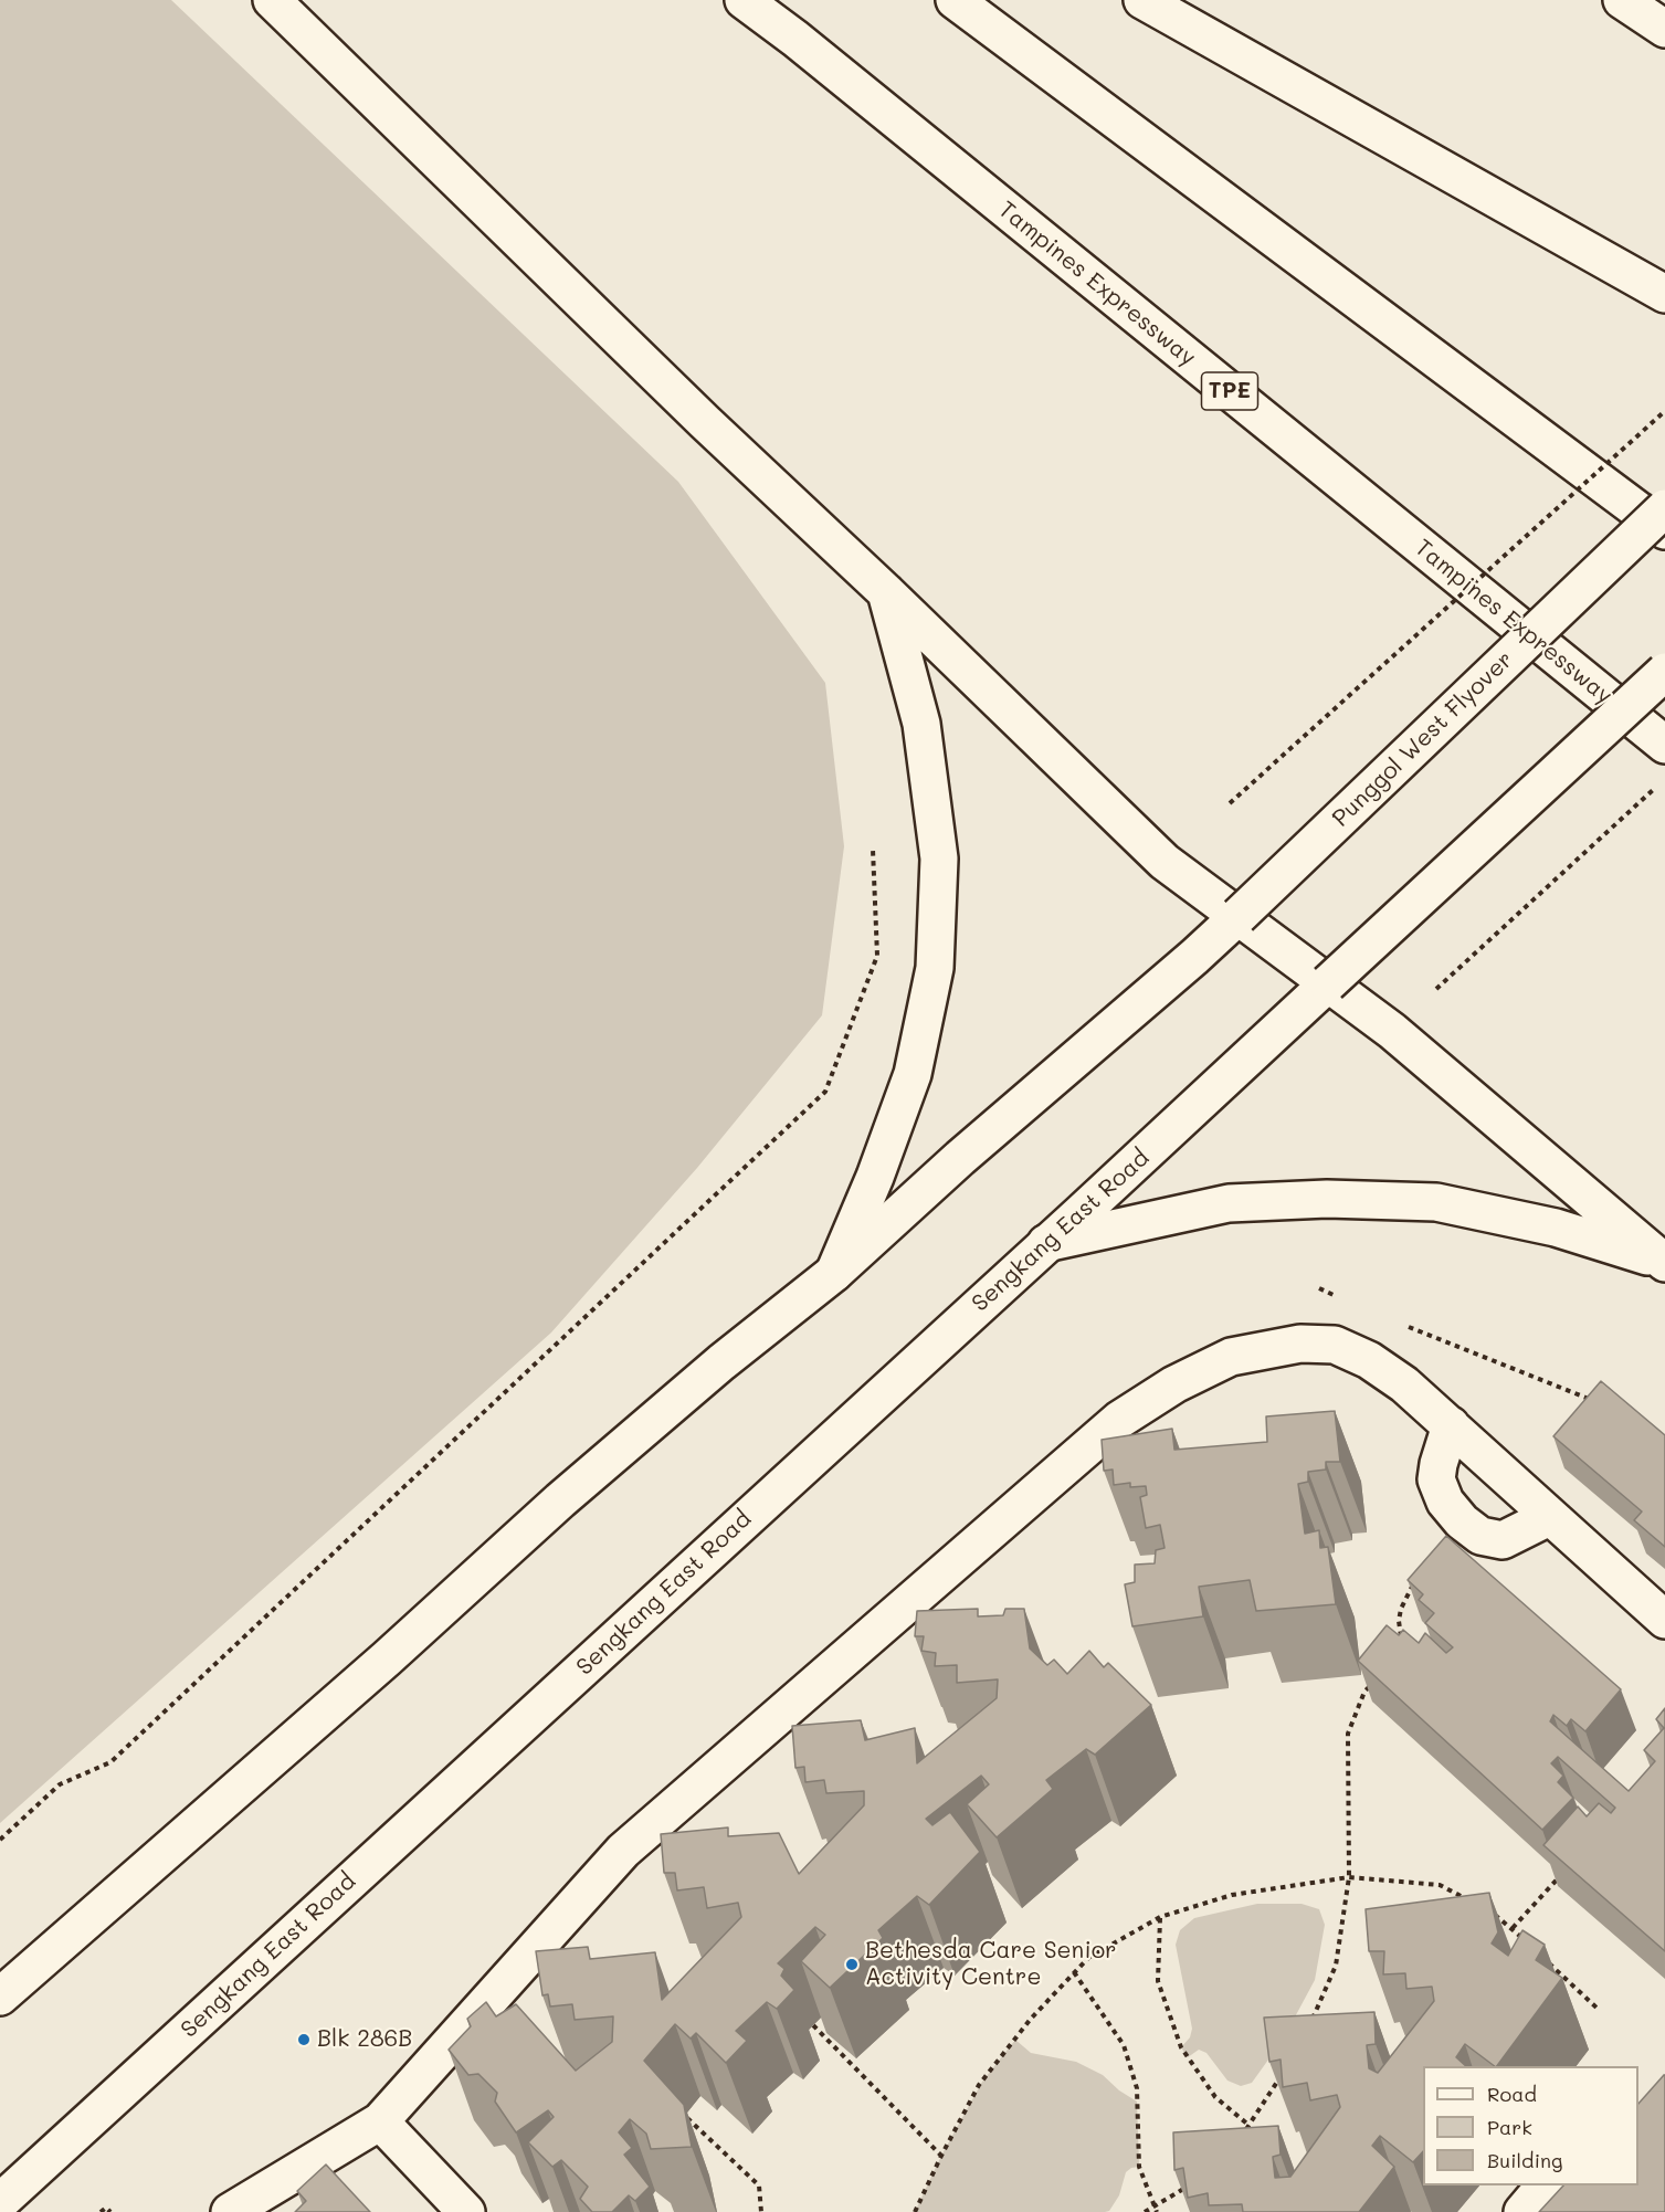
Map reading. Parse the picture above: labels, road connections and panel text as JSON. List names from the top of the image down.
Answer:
{
  "streets": {
    "main road": [
      "Tampines Expressway",
      "TPE",
      "Punggol West Flyover",
      "Sengkang East Road"
    ]
  },
  "places": ["Bethesda Care Senior Activity Centre", "Blk 286B"],
  "legend": ["Road", "Park", "Building"]
}
